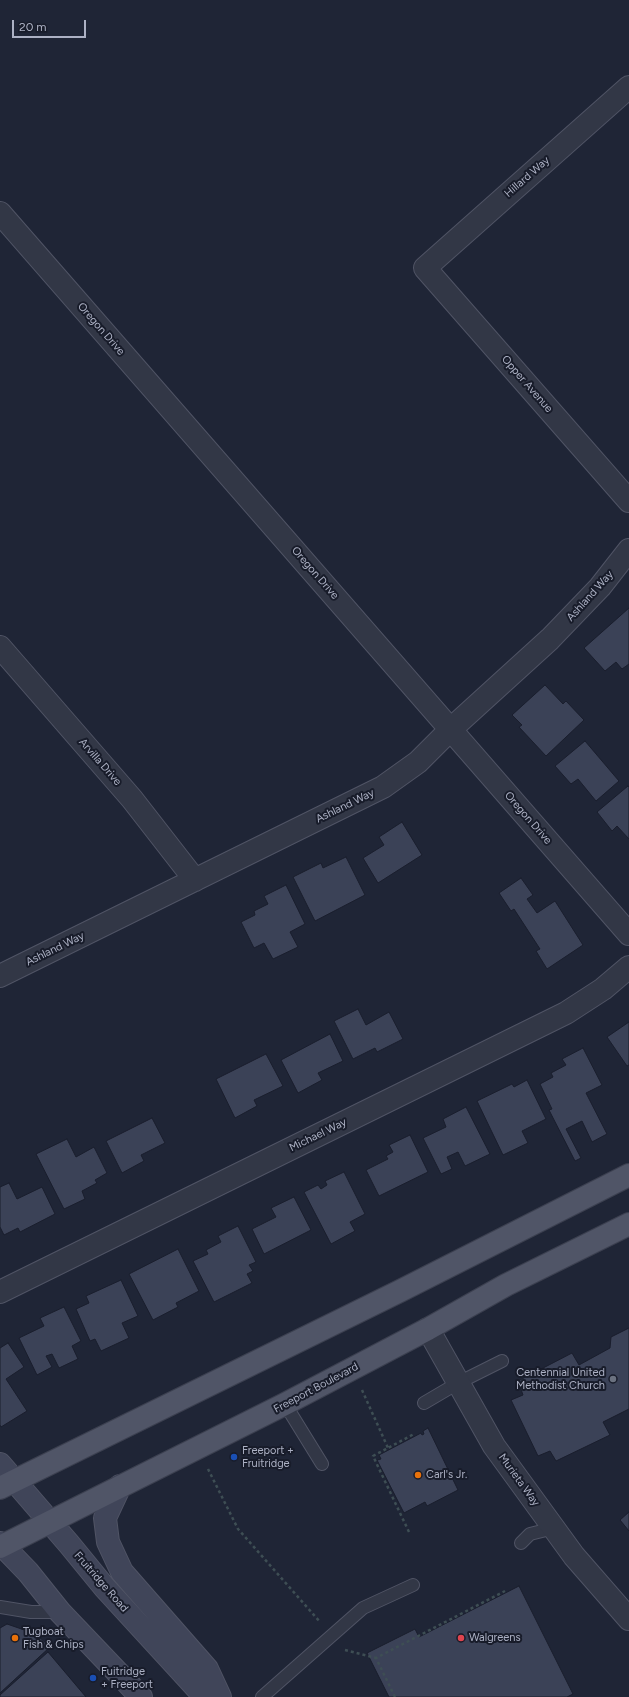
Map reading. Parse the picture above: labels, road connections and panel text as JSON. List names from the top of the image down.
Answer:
{
  "streets": {
    "main road": ["Freeport Boulevard", "Fruitridge Road"],
    "street": [
      "Hillard Way",
      "Oregon Drive",
      "Opper Avenue",
      "Ashland Way",
      "Arvilla Drive",
      "Michael Way",
      "Murieta Way"
    ]
  },
  "crossings": [
    ["Hillard Way", "Opper Avenue"],
    ["Oregon Drive", "Ashland Way"],
    ["Ashland Way", "Arvilla Drive"],
    ["Freeport Boulevard", "Murieta Way"],
    ["Freeport Boulevard", "Fruitridge Road"]
  ],
  "places": [
    "Centennial United Methodist Church",
    "Freeport + Fruitridge",
    "Carl's Jr.",
    "Tugboat Fish & Chips",
    "Walgreens",
    "Fuitridge + Freeport"
  ],
  "scale_bar": "20 m"
}
